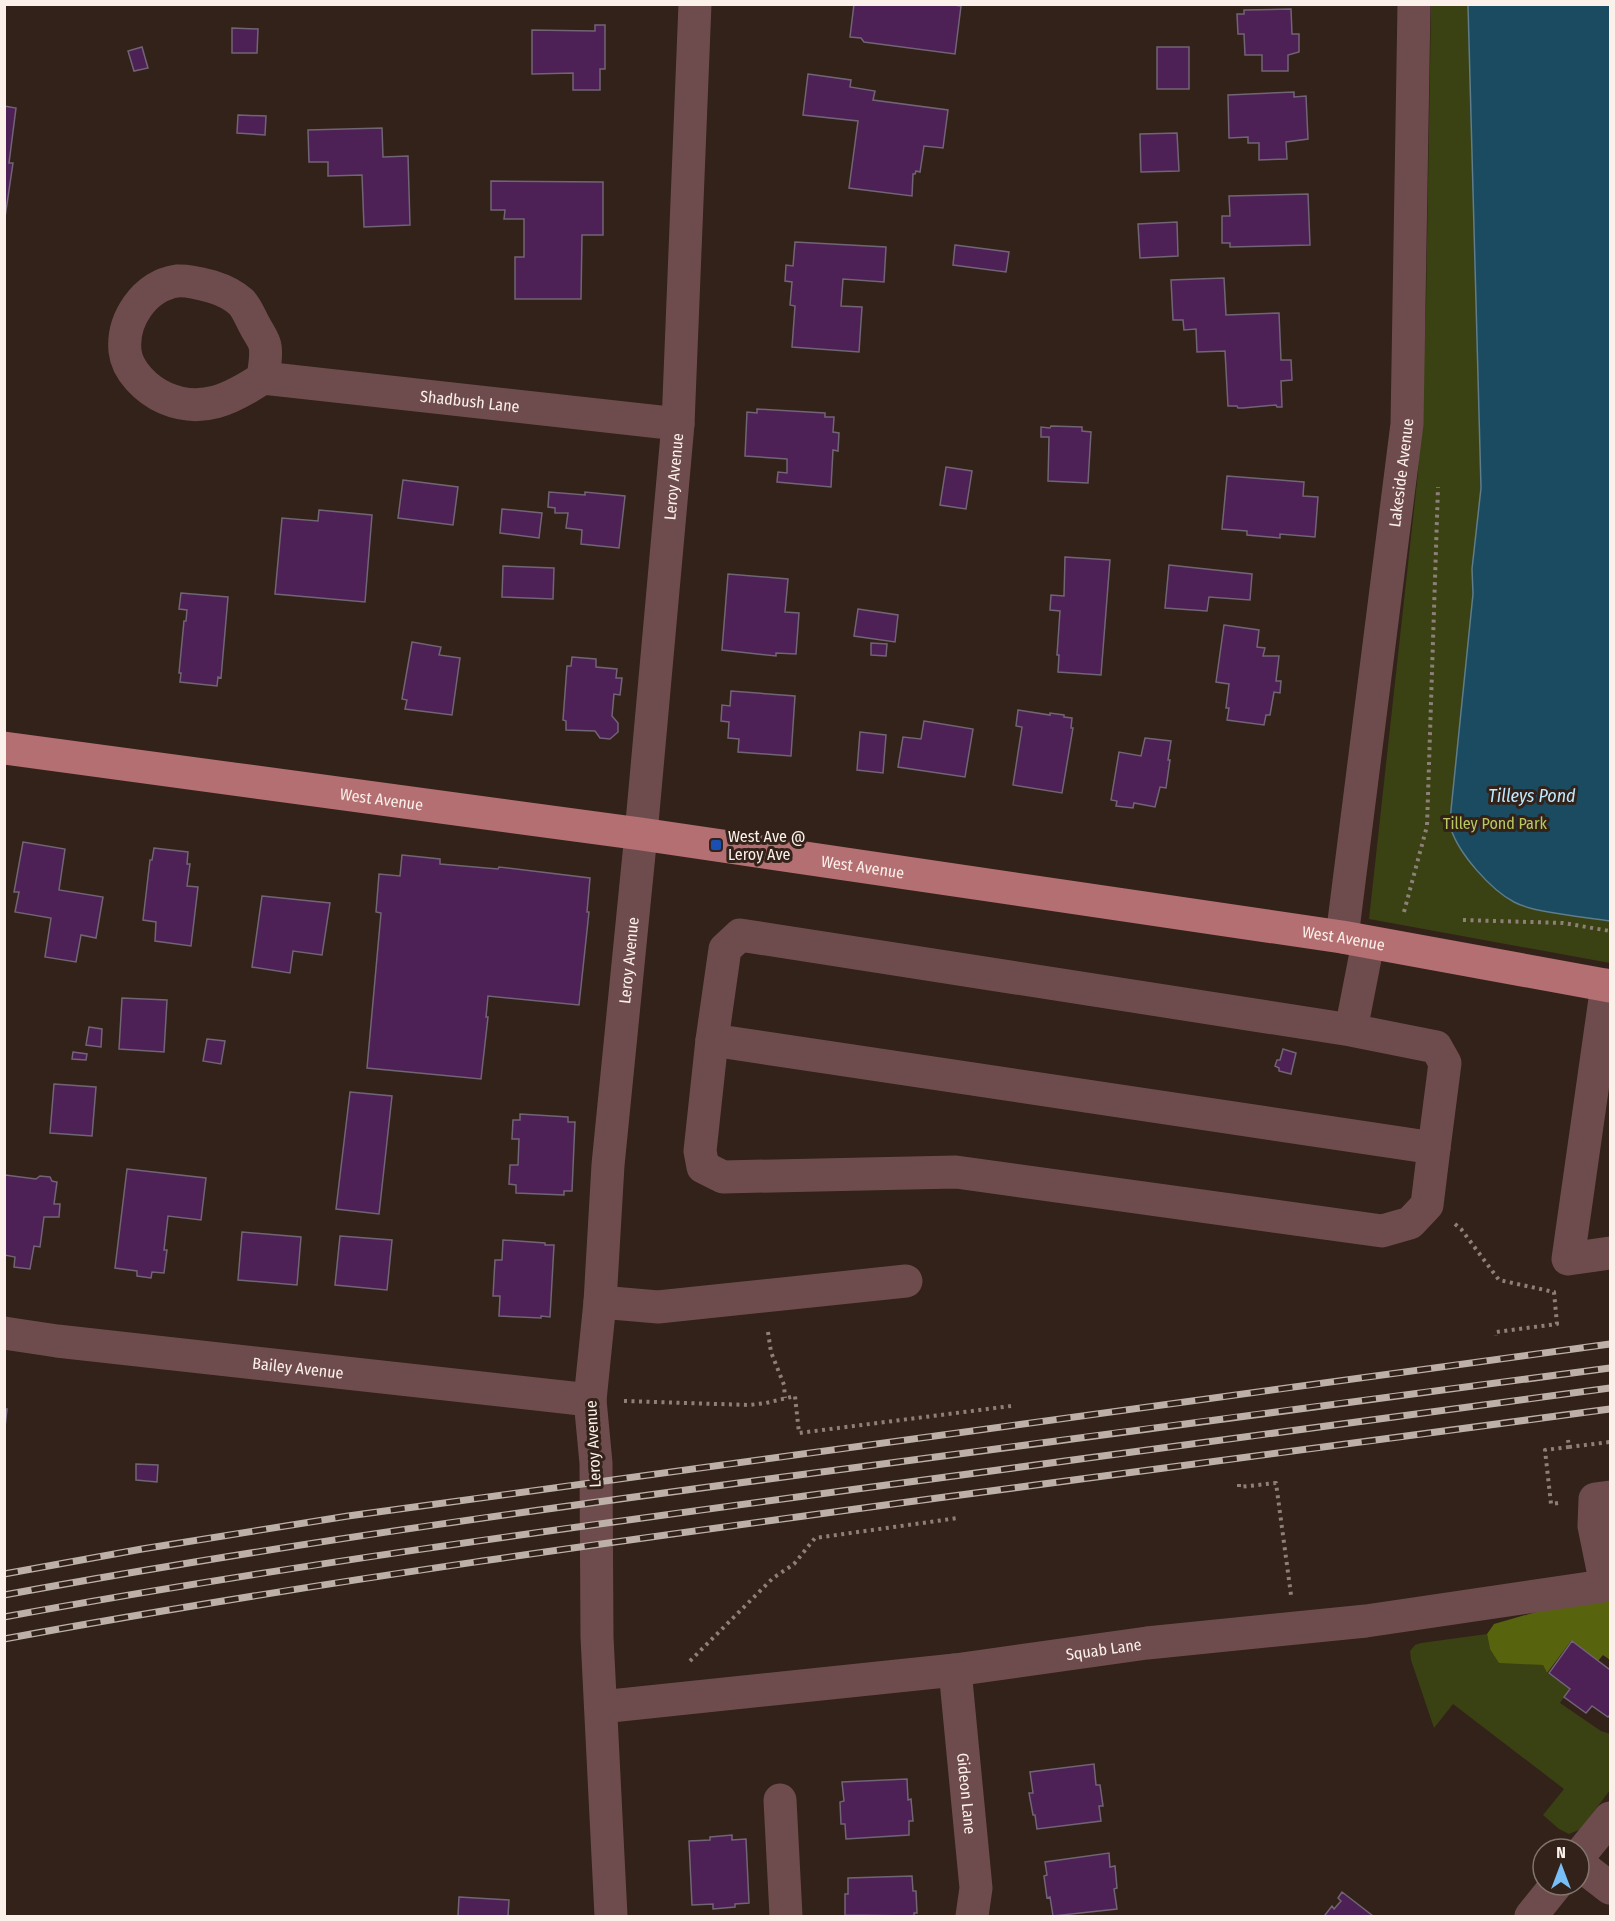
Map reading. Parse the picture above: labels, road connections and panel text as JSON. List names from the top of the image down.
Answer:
{
  "streets": {
    "main road": ["West Avenue"],
    "street": [
      "Shadbush Lane",
      "Lakeside Avenue",
      "Leroy Avenue",
      "Bailey Avenue",
      "Squab Lane",
      "Gideon Lane"
    ]
  },
  "crossings": [
    ["Shadbush Lane", "Leroy Avenue"],
    ["Lakeside Avenue", "West Avenue"],
    ["Leroy Avenue", "West Avenue"],
    ["Leroy Avenue", "Bailey Avenue"],
    ["Leroy Avenue", "Squab Lane"],
    ["Squab Lane", "Gideon Lane"]
  ],
  "water": ["Tilleys Pond"],
  "parks": ["Tilley Pond Park"],
  "places": {
    "transit": ["West Ave @ Leroy Ave"]
  },
  "north": "top"
}
